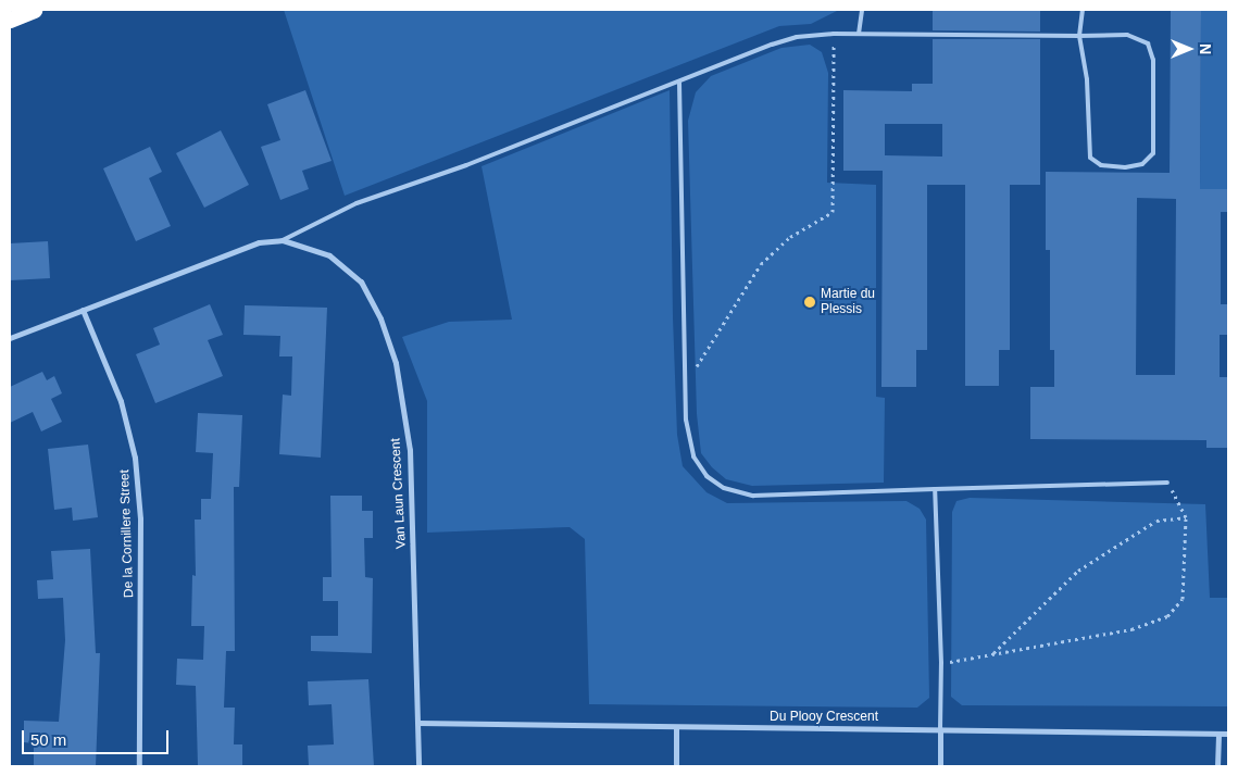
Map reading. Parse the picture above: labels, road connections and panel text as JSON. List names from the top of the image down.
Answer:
{
  "streets": {
    "street": ["Van Laun Crescent", "De la Cornillere Street", "Du Plooy Crescent"]
  },
  "crossings": [
    ["Van Laun Crescent", "De la Cornillere Street"],
    ["Van Laun Crescent", "Du Plooy Crescent"]
  ],
  "places": ["Martie du Plessis"],
  "scale_bar": "50 m",
  "north": "right"
}
